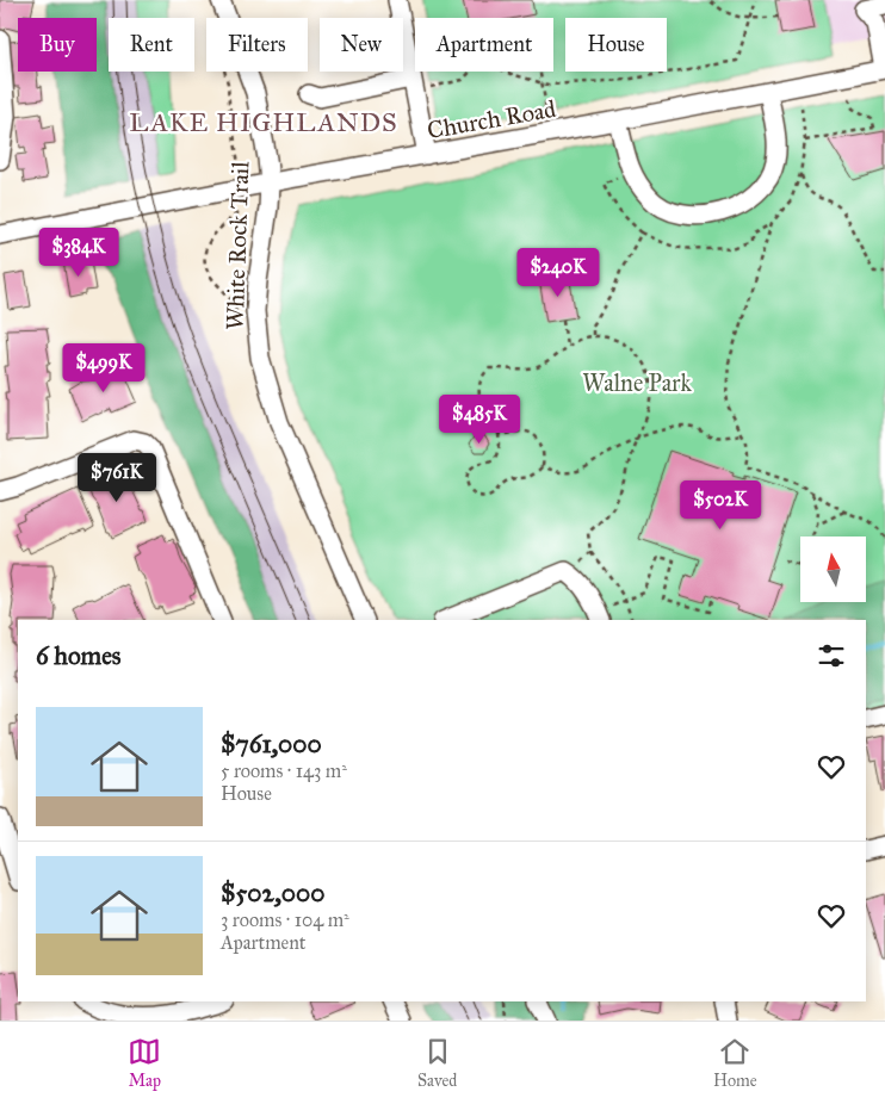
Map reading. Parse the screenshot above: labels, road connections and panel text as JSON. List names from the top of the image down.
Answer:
{
  "streets": {
    "street": ["Church Road", "White Rock Trail"]
  },
  "crossings": [
    ["Church Road", "White Rock Trail"]
  ],
  "districts": ["LAKE HIGHLANDS"],
  "parks": ["Walne Park"],
  "north": "top",
  "page": {
    "chip": [
      "Buy",
      "Rent",
      "Filters",
      "New",
      "Apartment",
      "House"
    ],
    "price": [
      "$384K",
      "$240K",
      "$499K",
      "$485K",
      "$761K",
      "$502K"
    ],
    "heading": "6 homes",
    "list": [
      {
        "name": "$761,000",
        "note": "5 rooms · 143 m² · House"
      },
      {
        "name": "$502,000",
        "note": "3 rooms · 104 m² · Apartment"
      }
    ],
    "tabs": ["Map", "Saved", "Home"]
  }
}
